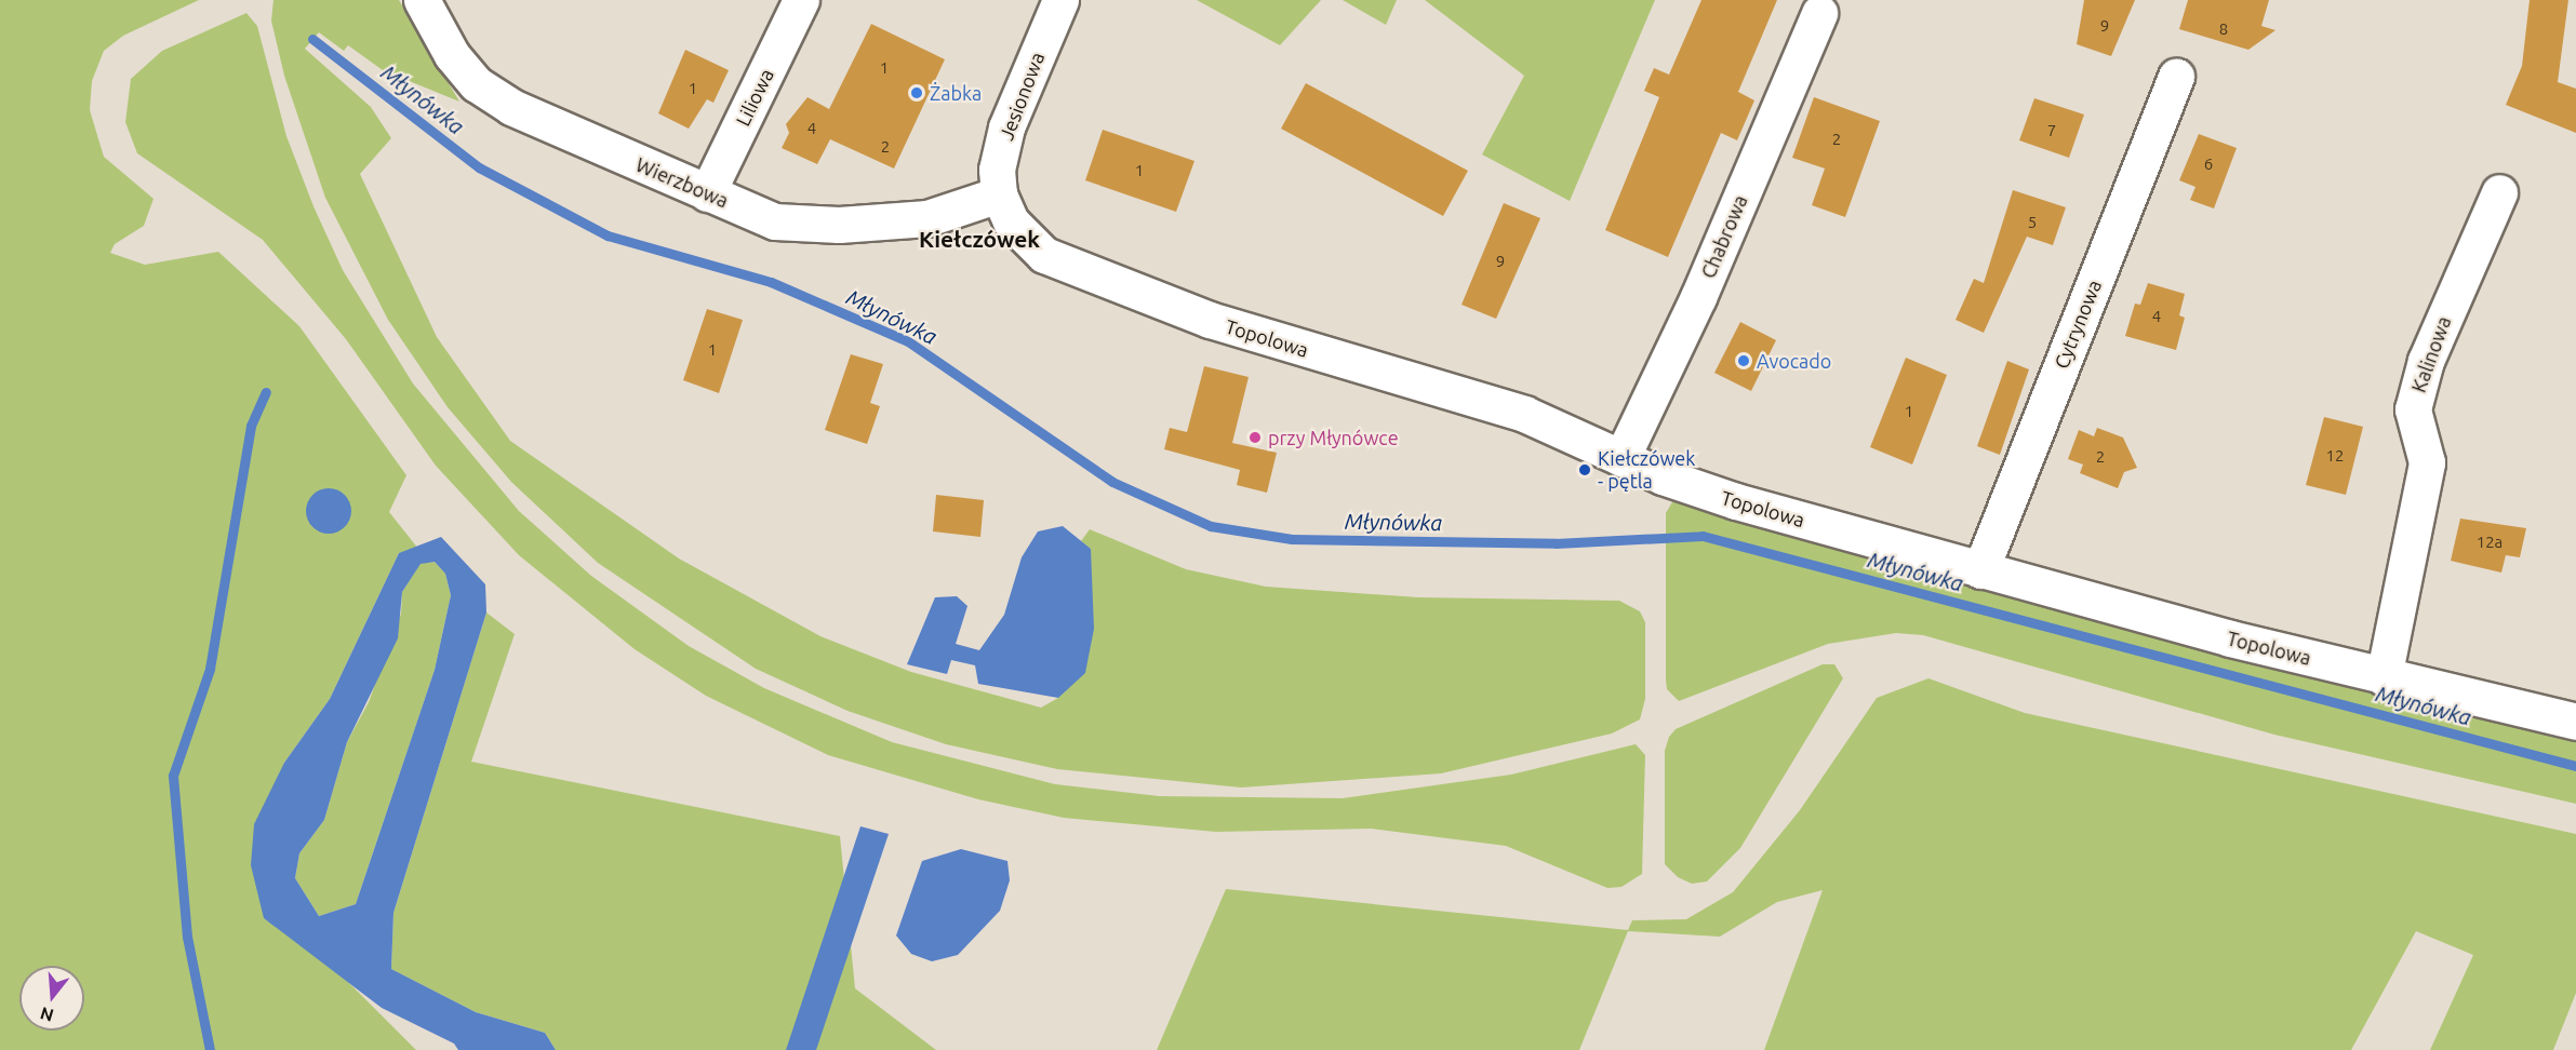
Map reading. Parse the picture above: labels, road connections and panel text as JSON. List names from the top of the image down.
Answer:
{
  "streets": {
    "street": [
      "Jesionowa",
      "Liliowa",
      "Wierzbowa",
      "Chabrowa",
      "Cytrynowa",
      "Topolowa",
      "Kalinowa"
    ]
  },
  "crossings": [
    ["Jesionowa", "Wierzbowa"],
    ["Jesionowa", "Topolowa"],
    ["Liliowa", "Wierzbowa"],
    ["Wierzbowa", "Topolowa"],
    ["Chabrowa", "Topolowa"],
    ["Cytrynowa", "Topolowa"],
    ["Topolowa", "Kalinowa"]
  ],
  "districts": ["Kiełczówek"],
  "water": ["Młynówka"],
  "places": [
    "Żabka",
    "Avocado",
    "przy Młynówce",
    "Kiełczówek - pętla"
  ],
  "house_numbers": [
    "9",
    "8",
    "1",
    "1",
    "4",
    "7",
    "2",
    "2",
    "6",
    "1",
    "5",
    "9",
    "4",
    "1",
    "1",
    "12",
    "2",
    "12a"
  ],
  "north": "bottom"
}
